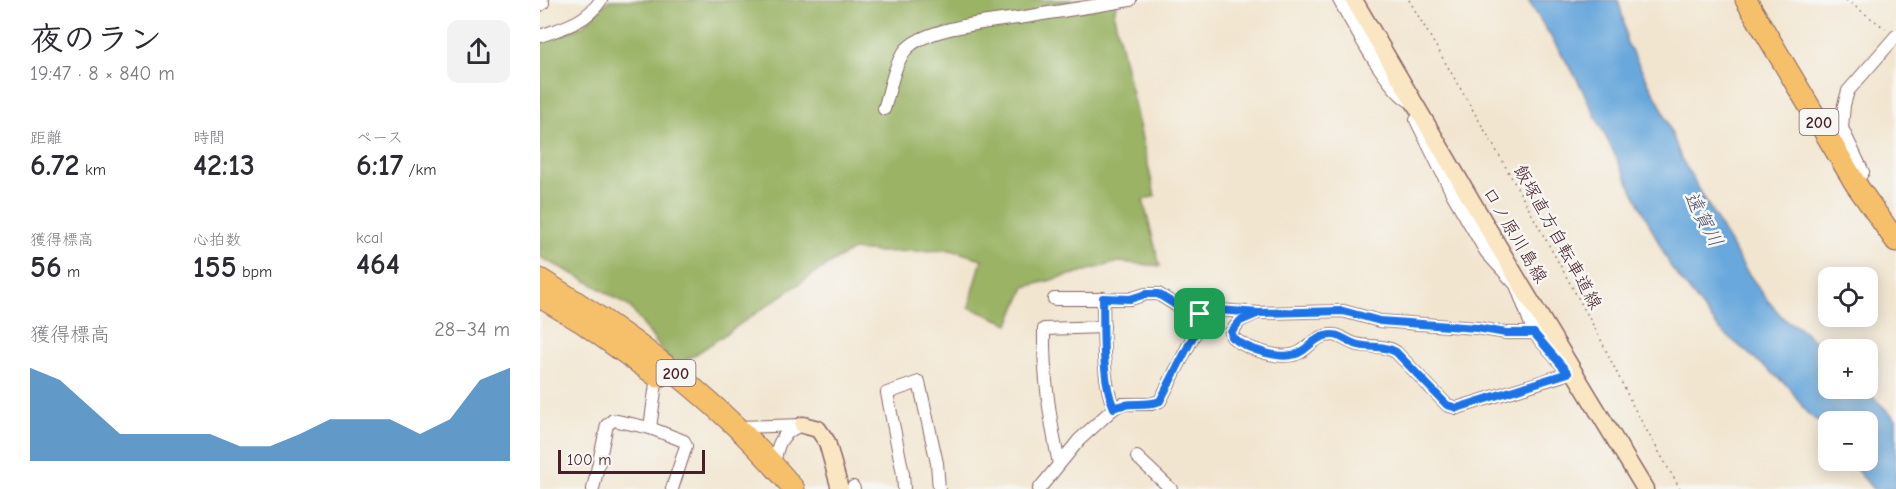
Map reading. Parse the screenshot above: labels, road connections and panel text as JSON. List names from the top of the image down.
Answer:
{
  "streets": {
    "highway": ["200"],
    "main road": ["口ノ原川島線"],
    "path": ["飯塚直方自転車道線"]
  },
  "water": ["遠賀川"],
  "scale_bar": "100 m",
  "page": {
    "heading": ["夜のラン", "19:47 · 8 × 840 m"],
    "stats": [
      ["距離", "6.72 km"],
      ["時間", "42:13"],
      ["ペース", "6:17 /km"],
      ["獲得標高", "56 m"],
      ["心拍数", "155 bpm"],
      ["kcal", "464"]
    ],
    "map_buttons": ["+", "−"],
    "chart": ["獲得標高", "28–34 m"],
    "scale": "100 m"
  }
}
